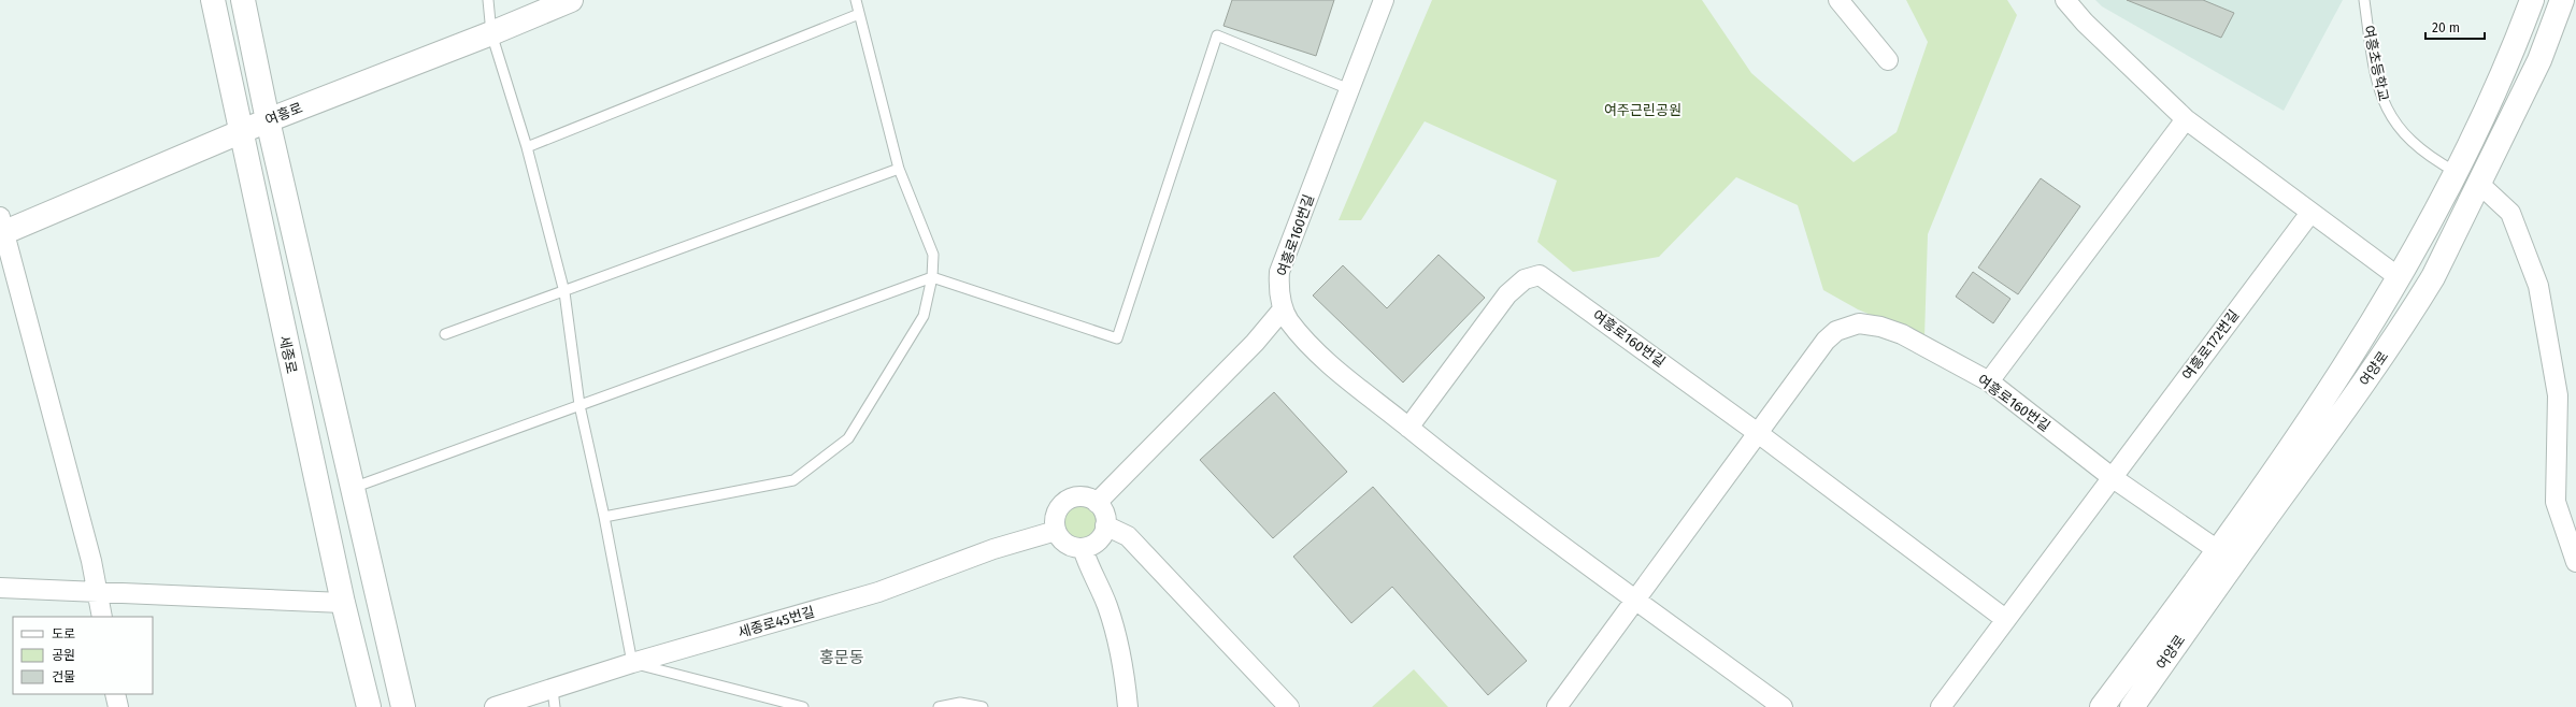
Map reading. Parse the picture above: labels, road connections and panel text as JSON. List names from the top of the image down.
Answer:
{
  "streets": {
    "street": [
      "여흥로",
      "여흥로160번길",
      "여흥로172번길",
      "세종로",
      "여양로",
      "세종로45번길"
    ],
    "lane": ["여흥초등학교"]
  },
  "crossings": [
    ["여흥초등학교", "여양로"],
    ["여흥로", "세종로"],
    ["여흥로160번길", "여흥로172번길"],
    ["여흥로160번길", "여양로"]
  ],
  "districts": ["홍문동"],
  "parks": ["여주근린공원"],
  "legend": ["도로", "공원", "건물"],
  "scale_bar": "20 m"
}
